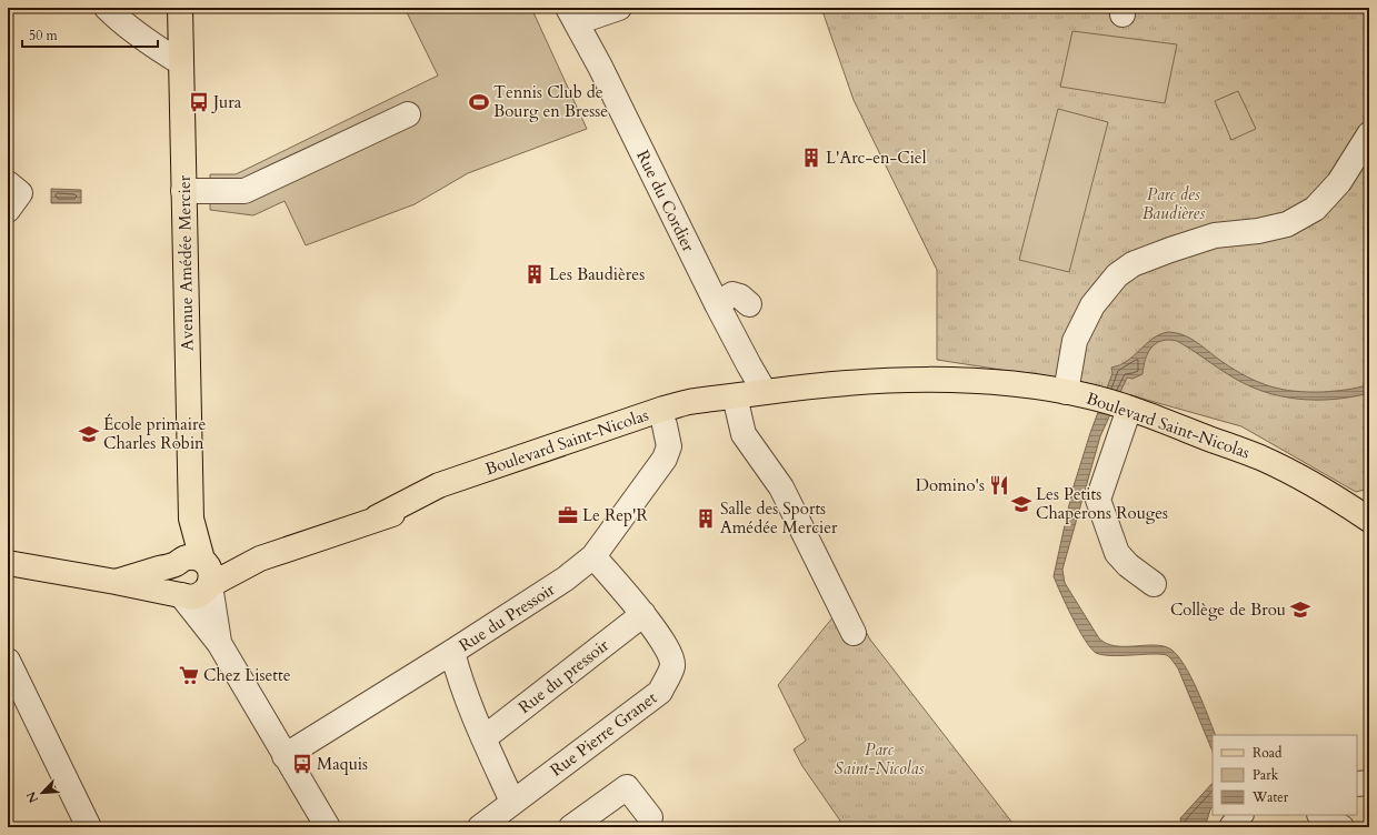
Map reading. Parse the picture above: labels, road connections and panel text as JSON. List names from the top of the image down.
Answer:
{
  "streets": {
    "main road": ["Avenue Amédée Mercier", "Boulevard Saint-Nicolas"],
    "street": [
      "Rue du Cordier",
      "Rue du Pressoir",
      "Rue du pressoir",
      "Rue Pierre Granet"
    ]
  },
  "crossings": [
    ["Rue du Cordier", "Boulevard Saint-Nicolas"],
    ["Boulevard Saint-Nicolas", "Rue du Pressoir"],
    ["Rue du Pressoir", "Rue Pierre Granet"],
    ["Rue du pressoir", "Rue Pierre Granet"]
  ],
  "parks": ["Parc des Baudières", "Parc Saint-Nicolas"],
  "places": {
    "bus stop": ["Jura", "Maquis"],
    "sports": ["Tennis Club de Bourg en Bresse"],
    "building": ["L'Arc-en-Ciel", "Les Baudières", "Salle des Sports Amédée Mercier"],
    "school or university": ["École primaire Charles Robin", "Les Petits Chaperons Rouges", "Collège de Brou"],
    "restaurant": ["Domino's"],
    "office": ["Le Rep'R"],
    "supermarket": ["Chez Lisette"]
  },
  "legend": ["Road", "Park", "Water"],
  "scale_bar": "50 m",
  "north": "bottom left"
}
